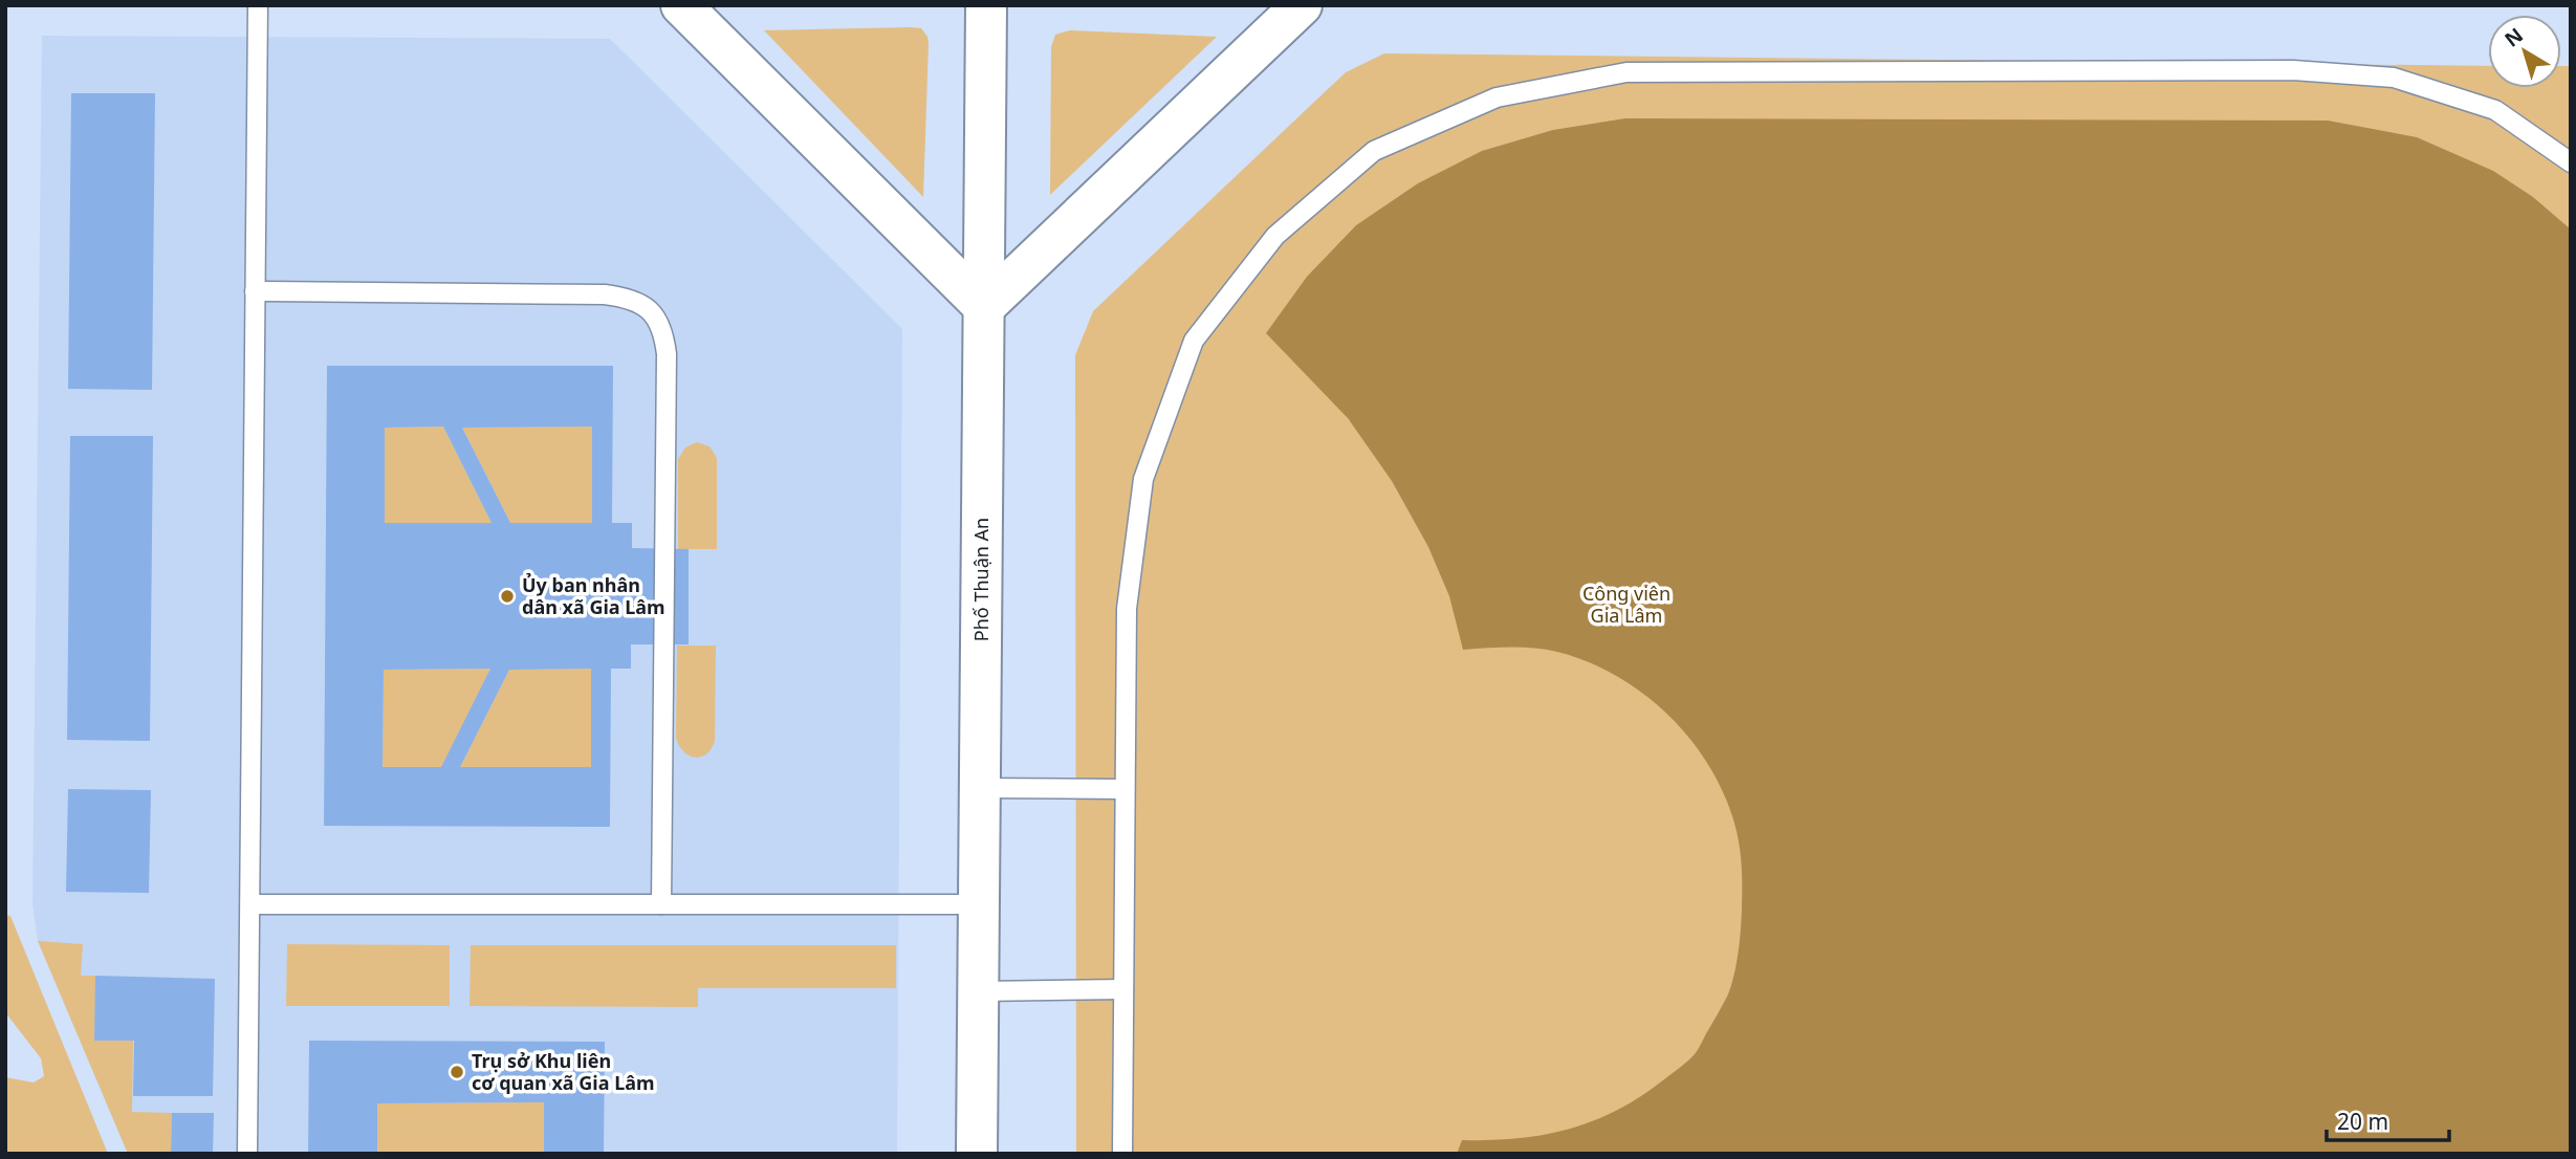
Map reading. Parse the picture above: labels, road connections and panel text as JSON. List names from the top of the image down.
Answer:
{
  "streets": {
    "street": ["Phố Thuận An"]
  },
  "parks": ["Công viên Gia Lâm"],
  "places": ["Ủy ban nhân dân xã Gia Lâm", "Trụ sở Khu liên cơ quan xã Gia Lâm"],
  "scale_bar": "20 m",
  "north": "top left"
}
